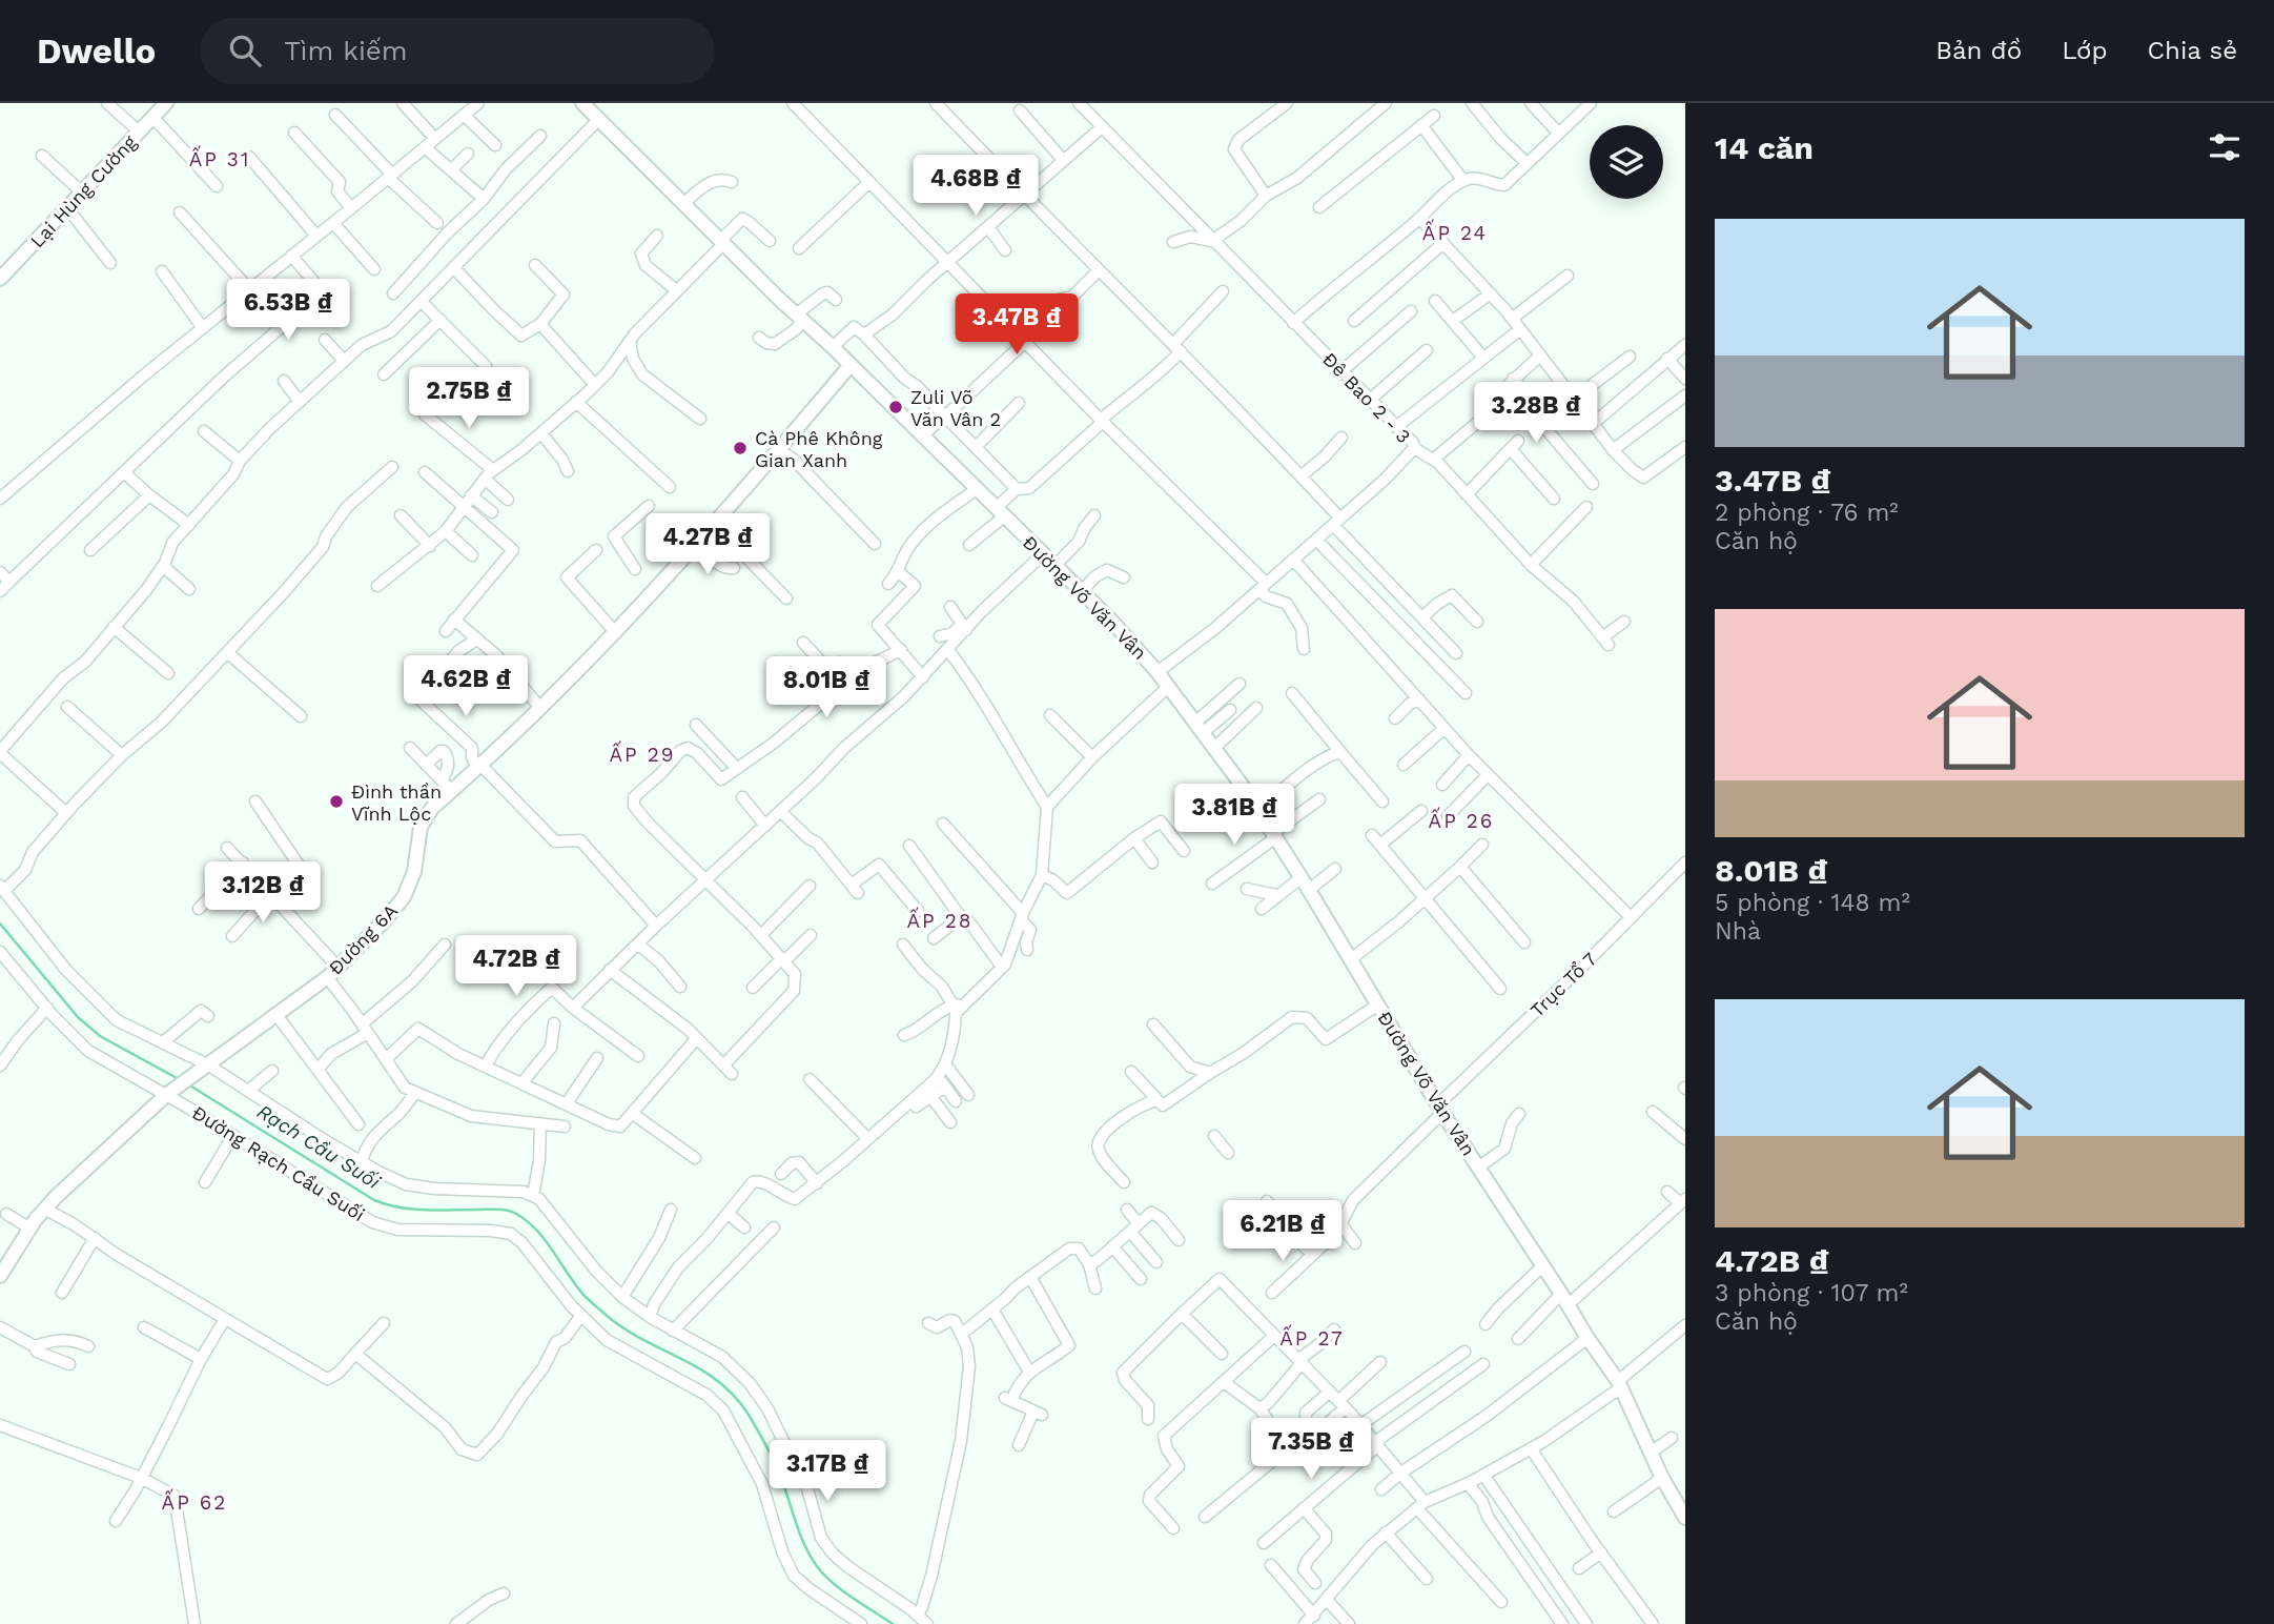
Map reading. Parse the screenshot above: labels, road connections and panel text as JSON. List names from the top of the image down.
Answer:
{
  "streets": {
    "street": [
      "Lại Hùng Cường",
      "Đê Bao 2 - 3",
      "Đường Võ Văn Vân",
      "Đường 6A",
      "Trục Tổ 7",
      "Đường Rạch Cầu Suối"
    ]
  },
  "crossings": [
    ["Đê Bao 2 - 3", "Đường Võ Văn Vân"],
    ["Đường Võ Văn Vân", "Đường 6A"],
    ["Đường Võ Văn Vân", "Trục Tổ 7"],
    ["Đường 6A", "Đường Rạch Cầu Suối"]
  ],
  "districts": [
    "ẤP 31",
    "ẤP 24",
    "ẤP 29",
    "ẤP 26",
    "ẤP 28",
    "ẤP 27",
    "ẤP 62"
  ],
  "water": ["Rạch Cầu Suối"],
  "places": ["Zuli Võ Văn Vân 2", "Cà Phê Không Gian Xanh", "Đình thần Vĩnh Lộc"],
  "page": {
    "header": "Dwello",
    "search": "Tìm kiếm",
    "nav": ["Bản đồ", "Lớp", "Chia sẻ"],
    "heading": "14 căn",
    "price": [
      "4.68B ₫",
      "6.53B ₫",
      "3.47B ₫",
      "2.75B ₫",
      "3.28B ₫",
      "4.27B ₫",
      "4.62B ₫",
      "8.01B ₫",
      "3.81B ₫",
      "3.12B ₫",
      "4.72B ₫",
      "6.21B ₫",
      "7.35B ₫",
      "3.17B ₫"
    ],
    "list": [
      {
        "name": "3.47B ₫",
        "note": "2 phòng · 76 m² · Căn hộ"
      },
      {
        "name": "8.01B ₫",
        "note": "5 phòng · 148 m² · Nhà"
      },
      {
        "name": "4.72B ₫",
        "note": "3 phòng · 107 m² · Căn hộ"
      }
    ]
  }
}
